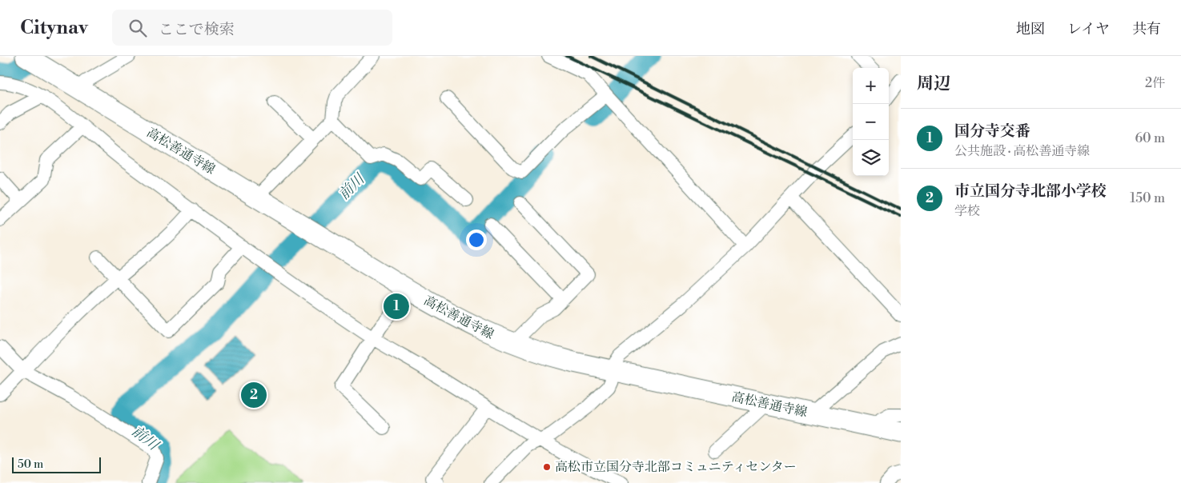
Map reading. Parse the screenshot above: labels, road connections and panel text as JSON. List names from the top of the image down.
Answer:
{
  "streets": {
    "main road": ["高松善通寺線"]
  },
  "water": ["前川"],
  "places": ["高松市立国分寺北部コミュニティセンター"],
  "scale_bar": "50 m",
  "page": {
    "header": "Citynav",
    "search": "ここで検索",
    "nav": ["地図", "レイヤ", "共有"],
    "heading": ["周辺", "2件"],
    "map_buttons": ["+", "−"],
    "list": [
      {
        "mark": "1",
        "name": "国分寺交番",
        "note": "公共施設 · 高松善通寺線",
        "value": "60 m"
      },
      {
        "mark": "2",
        "name": "市立国分寺北部小学校",
        "note": "学校",
        "value": "150 m"
      }
    ],
    "pins": ["1", "2"],
    "scale": "50 m"
  }
}
